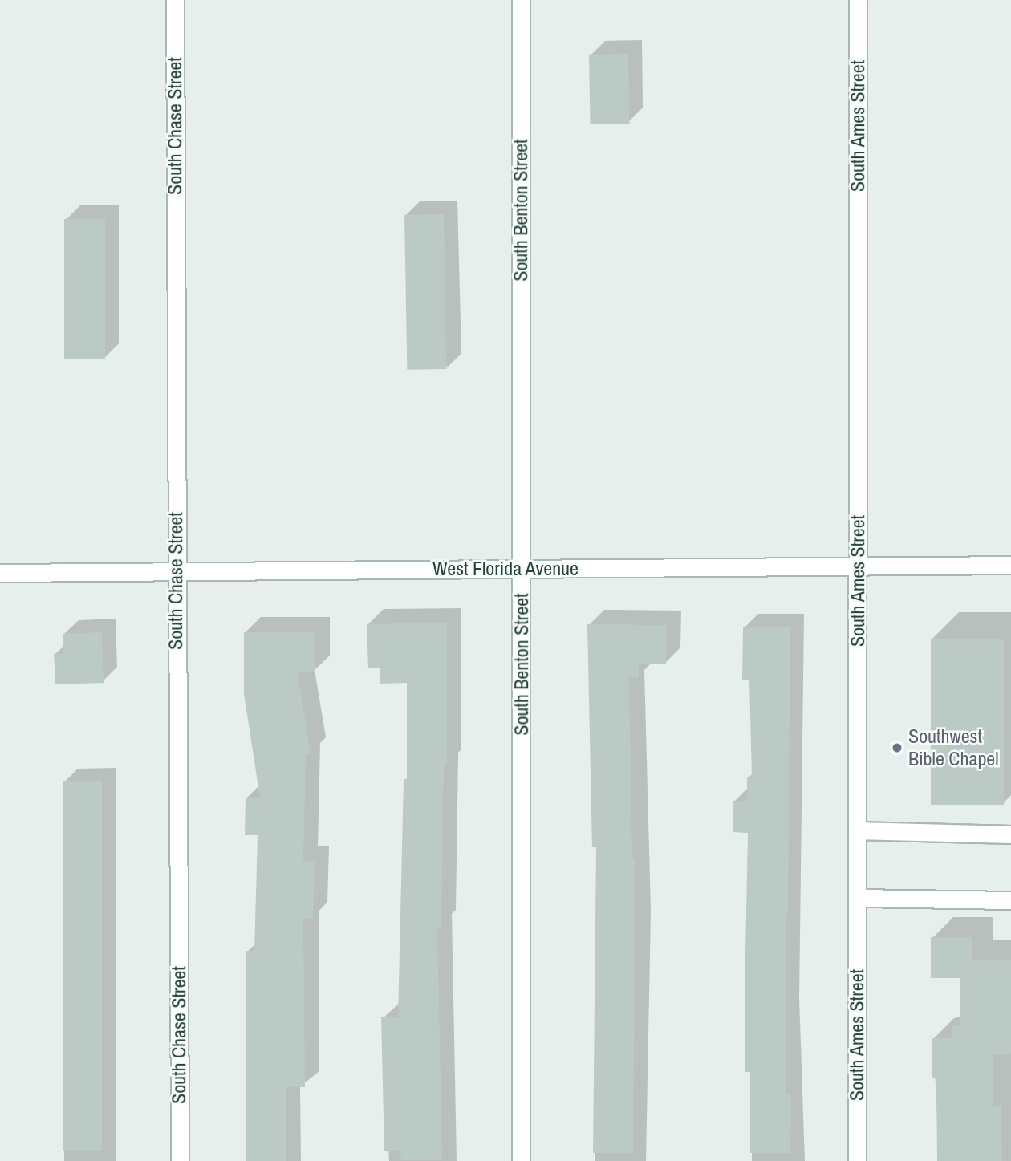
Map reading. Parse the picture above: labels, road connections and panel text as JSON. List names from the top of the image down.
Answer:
{
  "streets": {
    "street": [
      "South Chase Street",
      "South Ames Street",
      "South Benton Street",
      "West Florida Avenue"
    ]
  },
  "crossings": [
    ["South Chase Street", "West Florida Avenue"],
    ["South Ames Street", "West Florida Avenue"],
    ["South Benton Street", "West Florida Avenue"]
  ],
  "places": ["Southwest Bible Chapel"]
}
